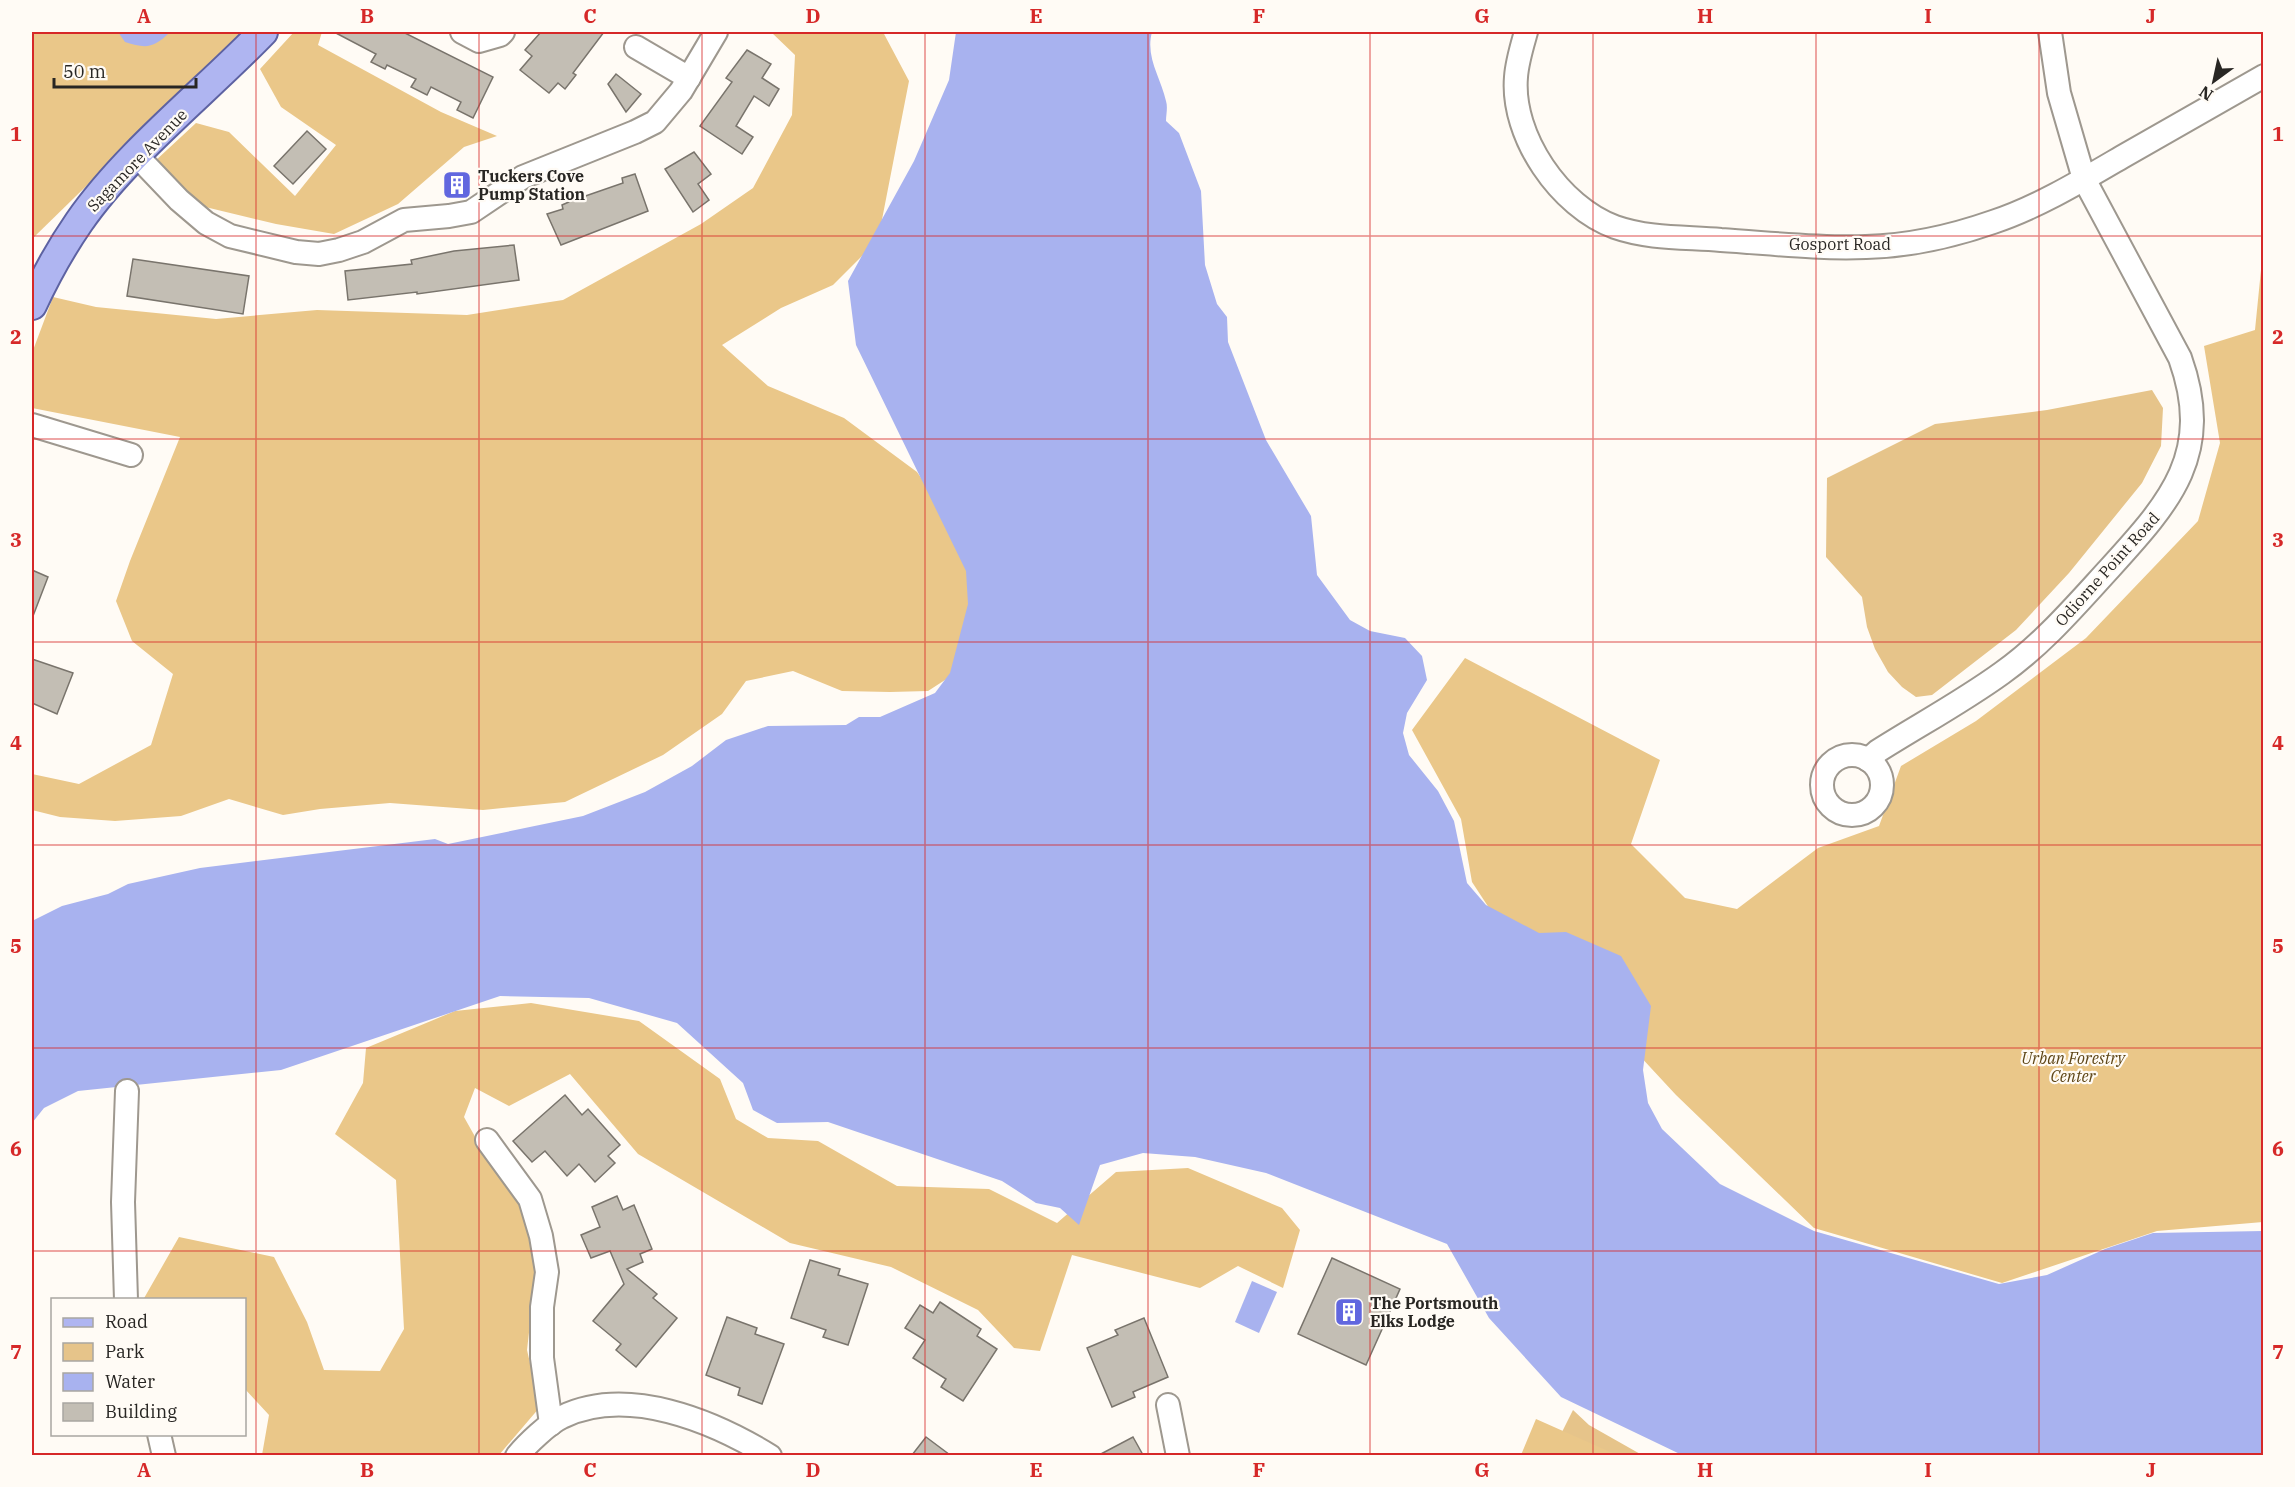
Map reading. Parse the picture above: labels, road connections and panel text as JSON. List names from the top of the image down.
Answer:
{
  "streets": {
    "main road": ["Sagamore Avenue"],
    "street": ["Gosport Road", "Odiorne Point Road"]
  },
  "crossings": [
    ["Gosport Road", "Odiorne Point Road"]
  ],
  "parks": ["Urban Forestry Center"],
  "places": {
    "building": ["Tuckers Cove Pump Station", "The Portsmouth Elks Lodge"]
  },
  "legend": [
    "Road",
    "Park",
    "Water",
    "Building"
  ],
  "scale_bar": "50 m",
  "north": "bottom left",
  "grid": {
    "columns": [
      "A",
      "B",
      "C",
      "D",
      "E",
      "F",
      "G",
      "H",
      "I",
      "J"
    ],
    "rows": [
      "1",
      "2",
      "3",
      "4",
      "5",
      "6",
      "7"
    ]
  }
}
